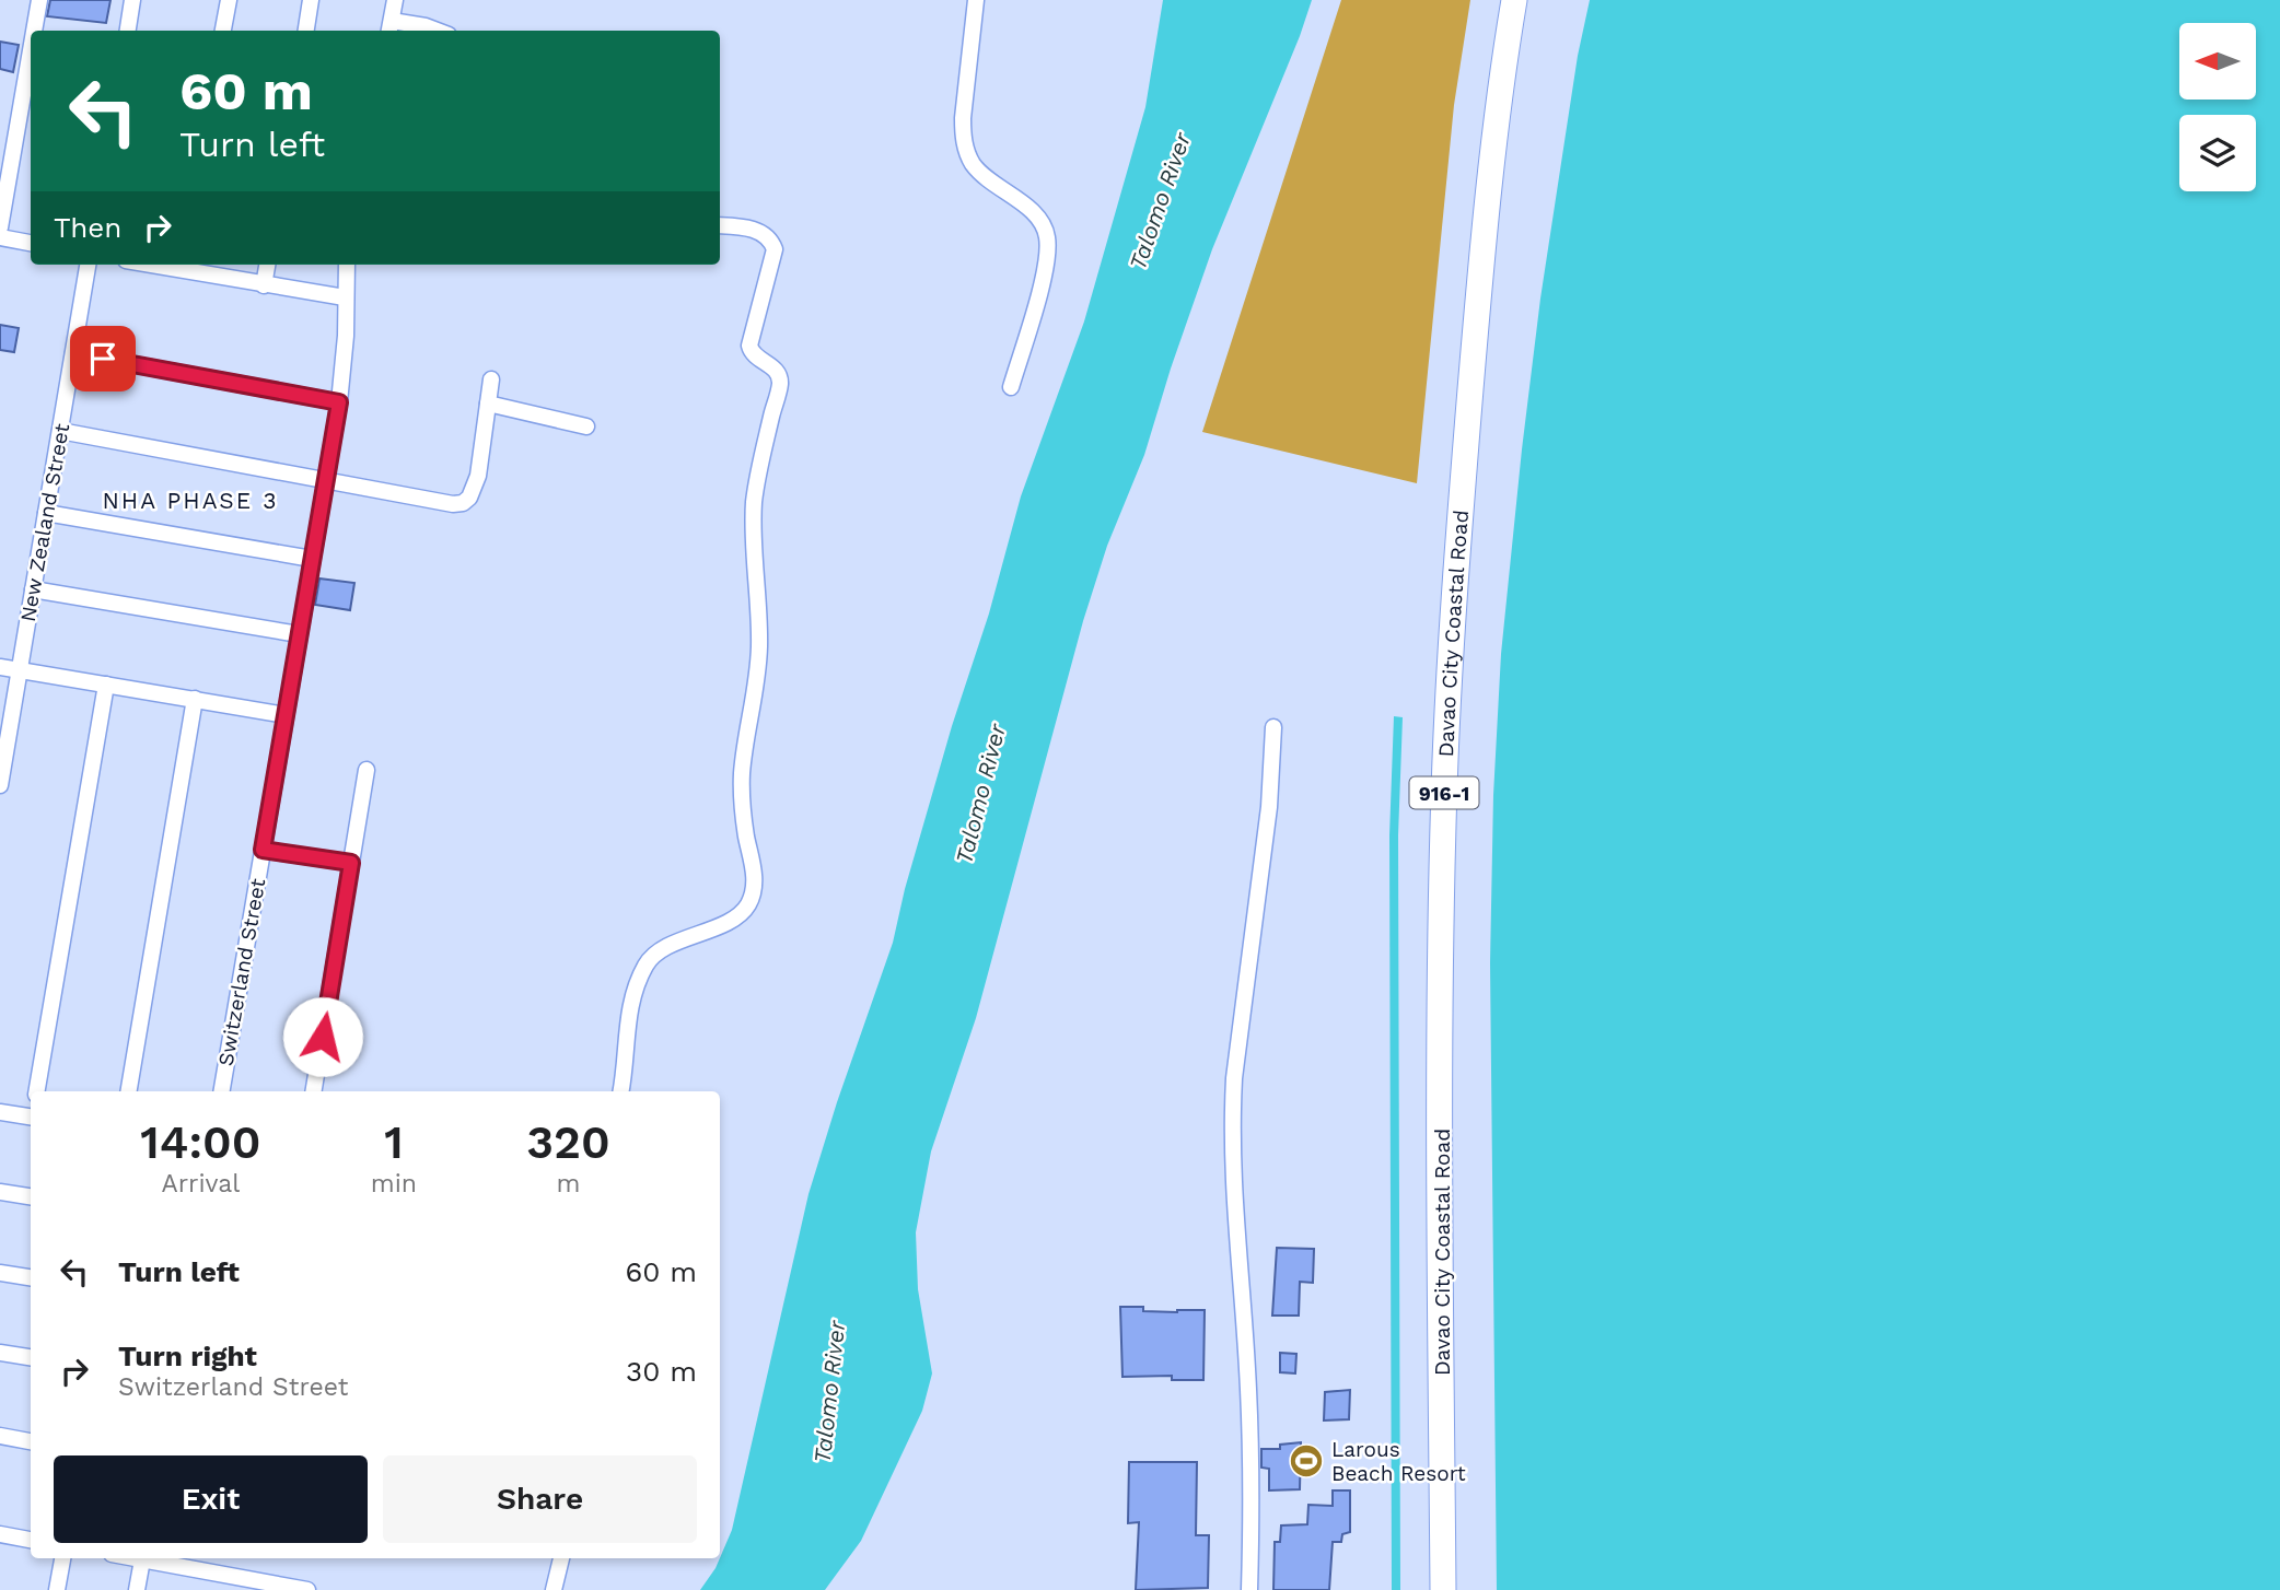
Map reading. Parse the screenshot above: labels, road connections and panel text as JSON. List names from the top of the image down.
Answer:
{
  "streets": {
    "main road": ["Davao City Coastal Road", "916-1"],
    "street": ["New Zealand Street", "Switzerland Street"]
  },
  "districts": ["NHA PHASE 3"],
  "water": ["Talomo River"],
  "places": {
    "sports": ["Larous Beach Resort"]
  },
  "north": "left",
  "page": {
    "turn": ["60 m", "Turn left"],
    "then": "Then",
    "eta": [
      "14:00",
      "Arrival",
      "1",
      "min",
      "320",
      "m"
    ],
    "list": [
      {
        "name": "Turn left",
        "value": "60 m"
      },
      {
        "name": "Turn right",
        "note": "Switzerland Street",
        "value": "30 m"
      }
    ],
    "buttons": ["Exit", "Share"]
  }
}
